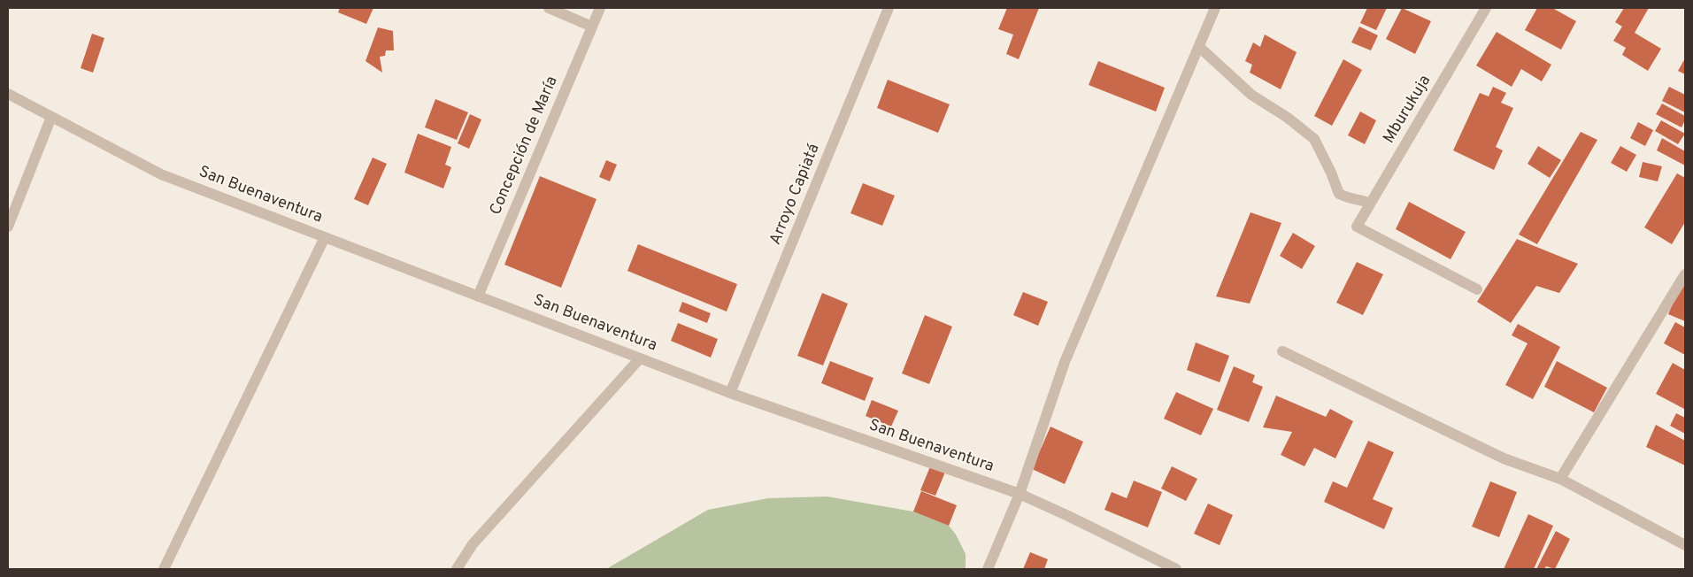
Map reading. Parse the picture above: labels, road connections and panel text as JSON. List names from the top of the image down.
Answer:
{
  "streets": {
    "street": [
      "Mburukuja",
      "Concepción de María",
      "Arroyo Capiatá",
      "San Buenaventura"
    ]
  },
  "crossings": [
    ["Concepción de María", "San Buenaventura"],
    ["Arroyo Capiatá", "San Buenaventura"]
  ]
}
